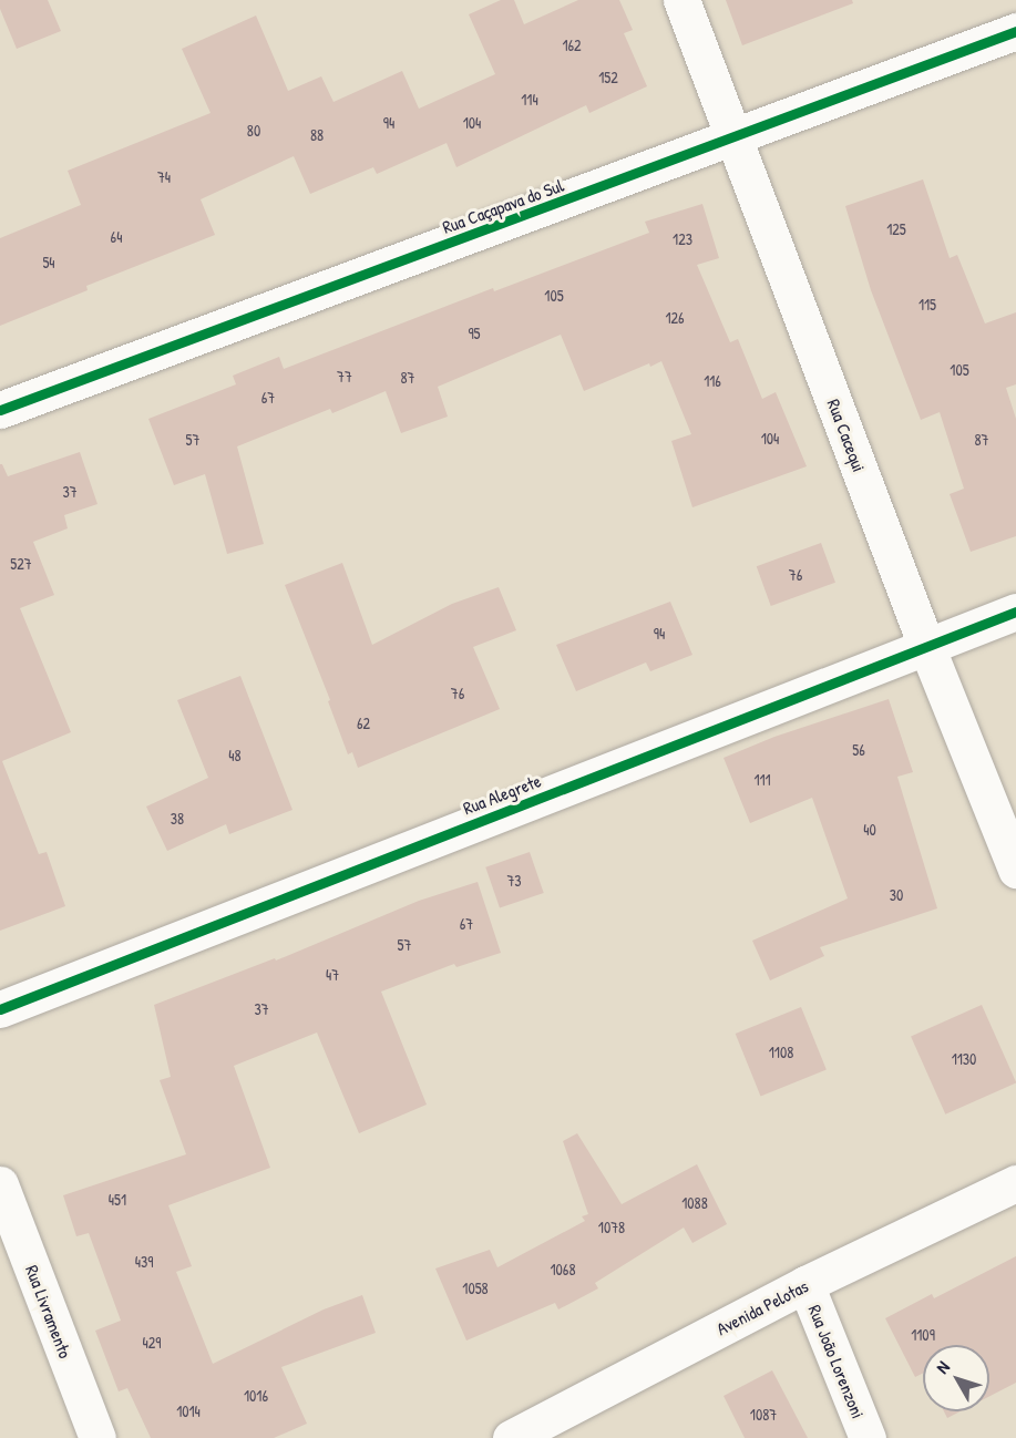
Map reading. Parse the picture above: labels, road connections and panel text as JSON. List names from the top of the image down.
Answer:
{
  "streets": {
    "street": [
      "Rua Caçapava do Sul",
      "Rua Cacequi",
      "Rua Alegrete",
      "Avenida Pelotas",
      "Rua Livramento",
      "Rua João Lorenzoni"
    ]
  },
  "crossings": [
    ["Rua Caçapava do Sul", "Rua Cacequi"],
    ["Rua Cacequi", "Rua Alegrete"],
    ["Avenida Pelotas", "Rua João Lorenzoni"]
  ],
  "house_numbers": [
    "162",
    "152",
    "114",
    "94",
    "104",
    "80",
    "88",
    "74",
    "125",
    "64",
    "123",
    "54",
    "105",
    "115",
    "126",
    "95",
    "105",
    "77",
    "87",
    "116",
    "67",
    "104",
    "57",
    "87",
    "37",
    "527",
    "76",
    "94",
    "76",
    "62",
    "56",
    "48",
    "111",
    "38",
    "40",
    "73",
    "30",
    "67",
    "57",
    "47",
    "37",
    "1108",
    "1130",
    "451",
    "1088",
    "1078",
    "439",
    "1068",
    "1058",
    "1109",
    "429",
    "1016",
    "1014",
    "1087"
  ],
  "north": "top left"
}
